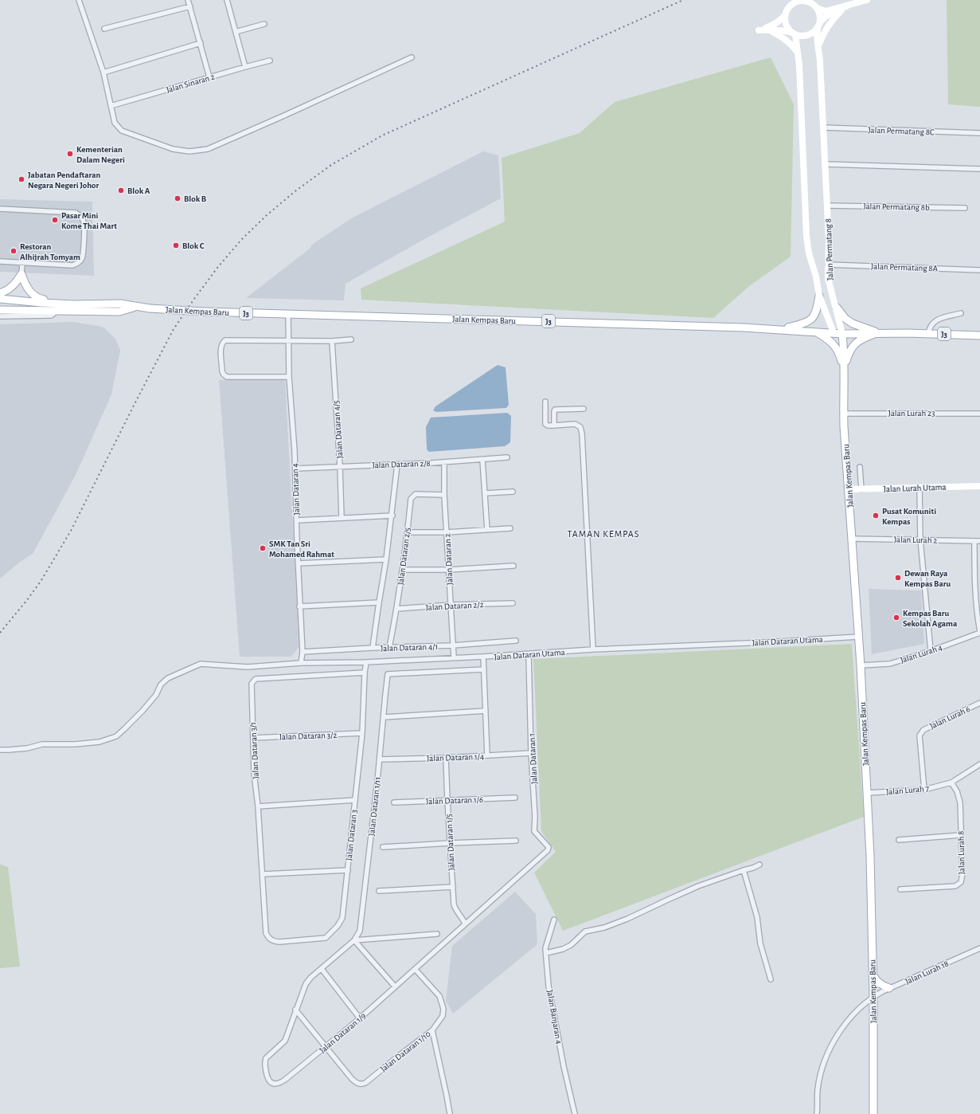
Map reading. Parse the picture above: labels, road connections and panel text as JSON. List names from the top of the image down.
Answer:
{
  "streets": {
    "main road": ["Jalan Kempas Baru", "J3"],
    "street": [
      "Jalan Sinaran 2",
      "Jalan Permatang 8C",
      "Jalan Permatang 8b",
      "Jalan Permatang 8",
      "Jalan Permatang 8A",
      "Jalan Lurah 23",
      "Jalan Dataran 4/5",
      "Jalan Dataran 2/8",
      "Jalan Lurah Utama",
      "Jalan Dataran 4",
      "Jalan Lurah 2",
      "Jalan Dataran 2/5",
      "Jalan Dataran 2",
      "Jalan Dataran 2/2",
      "Jalan Dataran Utama",
      "Jalan Dataran 4/1",
      "Jalan Lurah 4",
      "Jalan Lurah 6",
      "Jalan Dataran 3/2",
      "Jalan Dataran 3/1",
      "Jalan Dataran 1/4",
      "Jalan Dataran 1",
      "Jalan Lurah 7",
      "Jalan Dataran 1/6",
      "Jalan Dataran 1/11",
      "Jalan Dataran 3",
      "Jalan Dataran 1/5",
      "Jalan Lurah 8",
      "Jalan Lurah 18",
      "Jalan Banjaran 4",
      "Jalan Dataran 1/9",
      "Jalan Dataran 1/10"
    ]
  },
  "crossings": [
    ["Jalan Permatang 8C", "Jalan Permatang 8"],
    ["Jalan Permatang 8b", "Jalan Permatang 8"],
    ["Jalan Permatang 8", "Jalan Permatang 8A"],
    ["Jalan Permatang 8", "Jalan Kempas Baru"],
    ["Jalan Kempas Baru", "Jalan Lurah 23"],
    ["Jalan Kempas Baru", "Jalan Lurah Utama"],
    ["Jalan Kempas Baru", "Jalan Dataran 4"],
    ["Jalan Kempas Baru", "Jalan Lurah 2"],
    ["Jalan Kempas Baru", "Jalan Dataran Utama"],
    ["Jalan Kempas Baru", "Jalan Lurah 4"],
    ["Jalan Kempas Baru", "Jalan Lurah 7"],
    ["Jalan Kempas Baru", "Jalan Lurah 18"],
    ["Jalan Dataran 4/5", "Jalan Dataran 2/8"],
    ["Jalan Dataran 2/8", "Jalan Dataran 4"],
    ["Jalan Dataran 2/8", "Jalan Dataran 2"],
    ["Jalan Dataran 4", "Jalan Dataran Utama"],
    ["Jalan Dataran 4", "Jalan Dataran 4/1"],
    ["Jalan Dataran 2/5", "Jalan Dataran 2"],
    ["Jalan Dataran 2/5", "Jalan Dataran 2/2"],
    ["Jalan Dataran 2/5", "Jalan Dataran 4/1"],
    ["Jalan Dataran 2", "Jalan Dataran 2/2"],
    ["Jalan Dataran 2", "Jalan Dataran Utama"],
    ["Jalan Dataran 2", "Jalan Dataran 4/1"],
    ["Jalan Dataran Utama", "Jalan Dataran 1"],
    ["Jalan Dataran Utama", "Jalan Dataran 3"],
    ["Jalan Lurah 6", "Jalan Lurah 7"],
    ["Jalan Dataran 3/2", "Jalan Dataran 3/1"],
    ["Jalan Dataran 3/2", "Jalan Dataran 3"],
    ["Jalan Dataran 3/1", "Jalan Dataran 3"],
    ["Jalan Dataran 1/4", "Jalan Dataran 1"],
    ["Jalan Dataran 1/4", "Jalan Dataran 1/11"],
    ["Jalan Dataran 1/4", "Jalan Dataran 1/5"],
    ["Jalan Dataran 1", "Jalan Dataran 1/9"],
    ["Jalan Lurah 7", "Jalan Lurah 8"],
    ["Jalan Dataran 1/6", "Jalan Dataran 1/5"],
    ["Jalan Dataran 1/11", "Jalan Dataran 1/9"],
    ["Jalan Dataran 1/5", "Jalan Dataran 1/9"],
    ["Jalan Dataran 1/9", "Jalan Dataran 1/10"]
  ],
  "districts": ["TAMAN KEMPAS"],
  "places": [
    "Kementerian Dalam Negeri",
    "Jabatan Pendaftaran Negara Negeri Johor",
    "Blok A",
    "Blok B",
    "Pasar Mini Kome Thai Mart",
    "Blok C",
    "Restoran Alhijrah Tomyam",
    "Pusat Komuniti Kempas",
    "SMK Tan Sri Mohamed Rahmat",
    "Dewan Raya Kempas Baru",
    "Kempas Baru Sekolah Agama"
  ]
}
